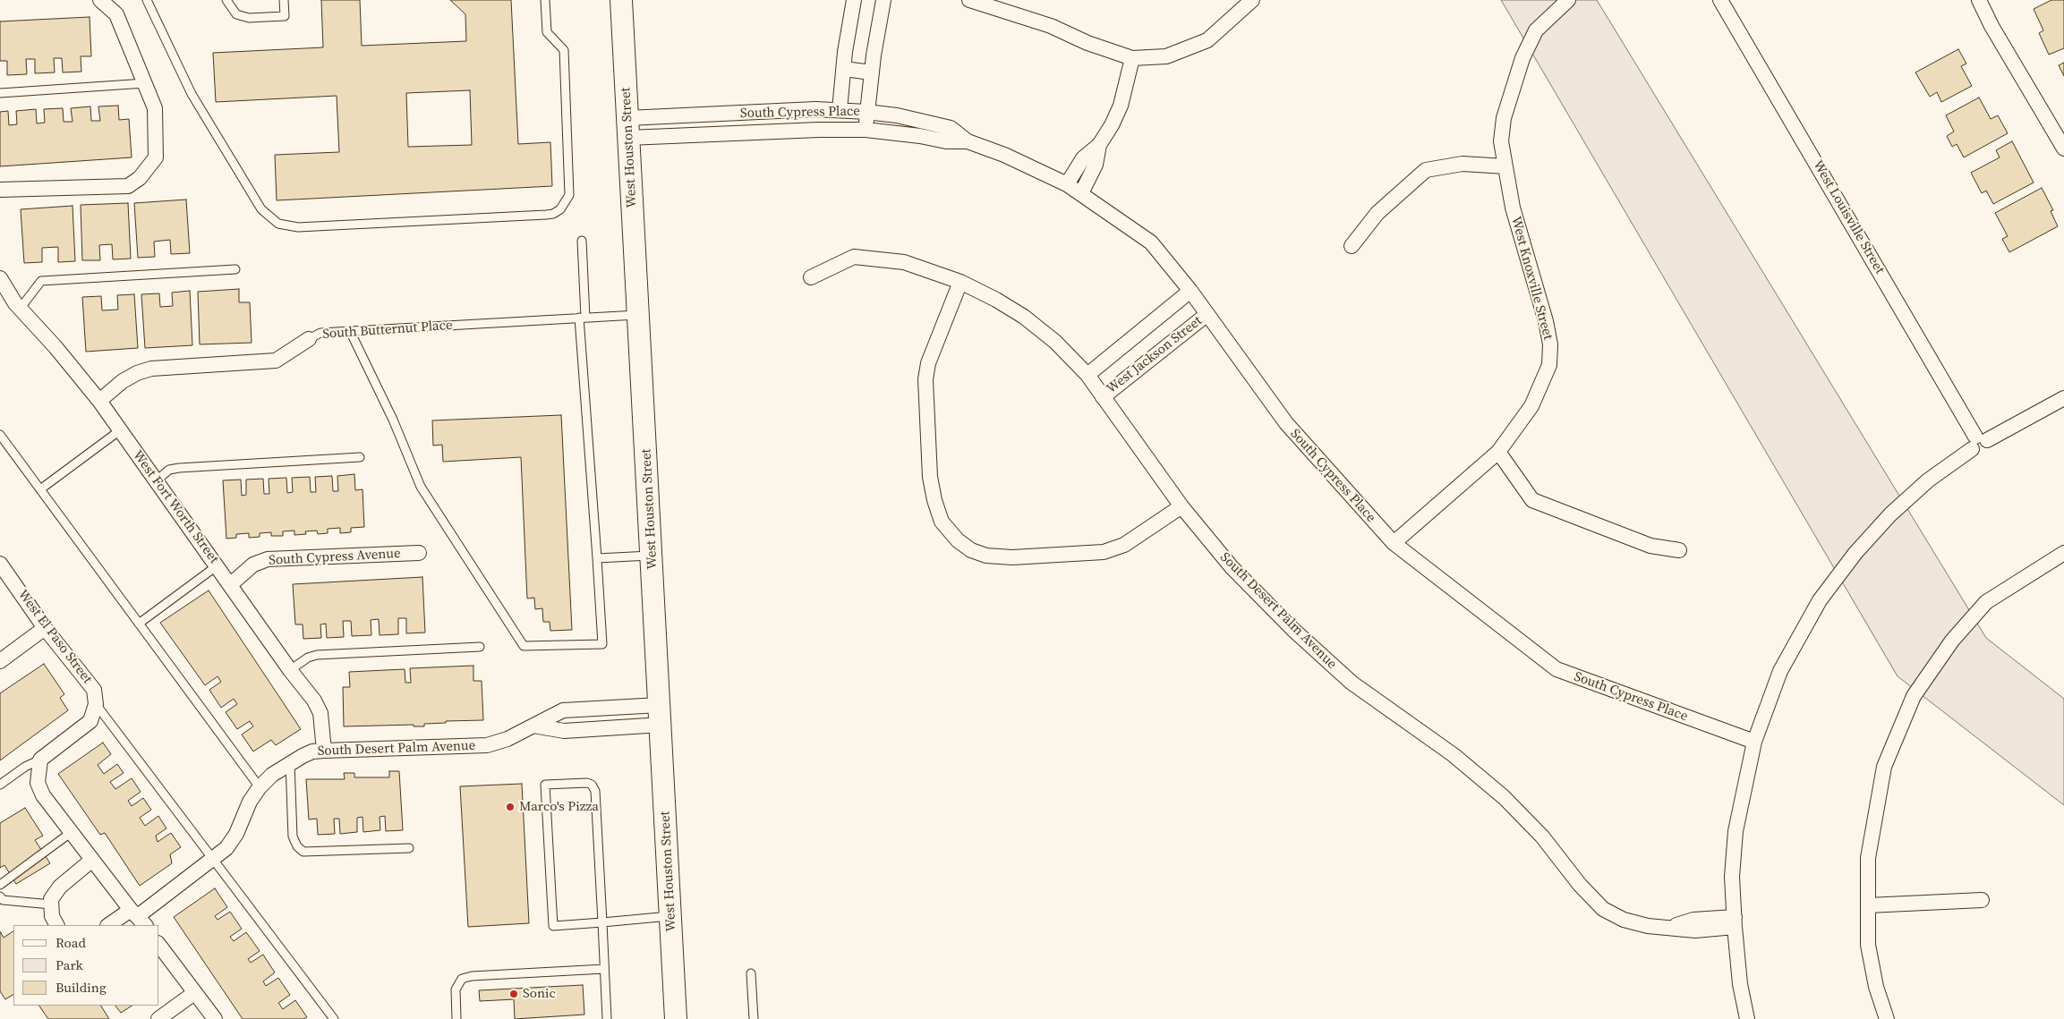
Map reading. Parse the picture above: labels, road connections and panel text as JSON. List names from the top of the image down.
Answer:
{
  "streets": {
    "main road": ["West Houston Street"],
    "street": [
      "South Cypress Place",
      "West Louisville Street",
      "West Knoxville Street",
      "South Butternut Place",
      "West Jackson Street",
      "West Fort Worth Street",
      "South Cypress Avenue",
      "South Desert Palm Avenue",
      "West El Paso Street"
    ]
  },
  "crossings": [
    ["South Cypress Place", "West Houston Street"],
    ["South Cypress Place", "West Knoxville Street"],
    ["South Cypress Place", "West Jackson Street"],
    ["West Houston Street", "South Butternut Place"],
    ["West Houston Street", "South Desert Palm Avenue"],
    ["South Butternut Place", "West Fort Worth Street"],
    ["West Jackson Street", "South Desert Palm Avenue"],
    ["West Fort Worth Street", "South Cypress Avenue"],
    ["West Fort Worth Street", "South Desert Palm Avenue"]
  ],
  "places": ["Marco's Pizza", "Sonic"],
  "legend": ["Road", "Park", "Building"]
}
